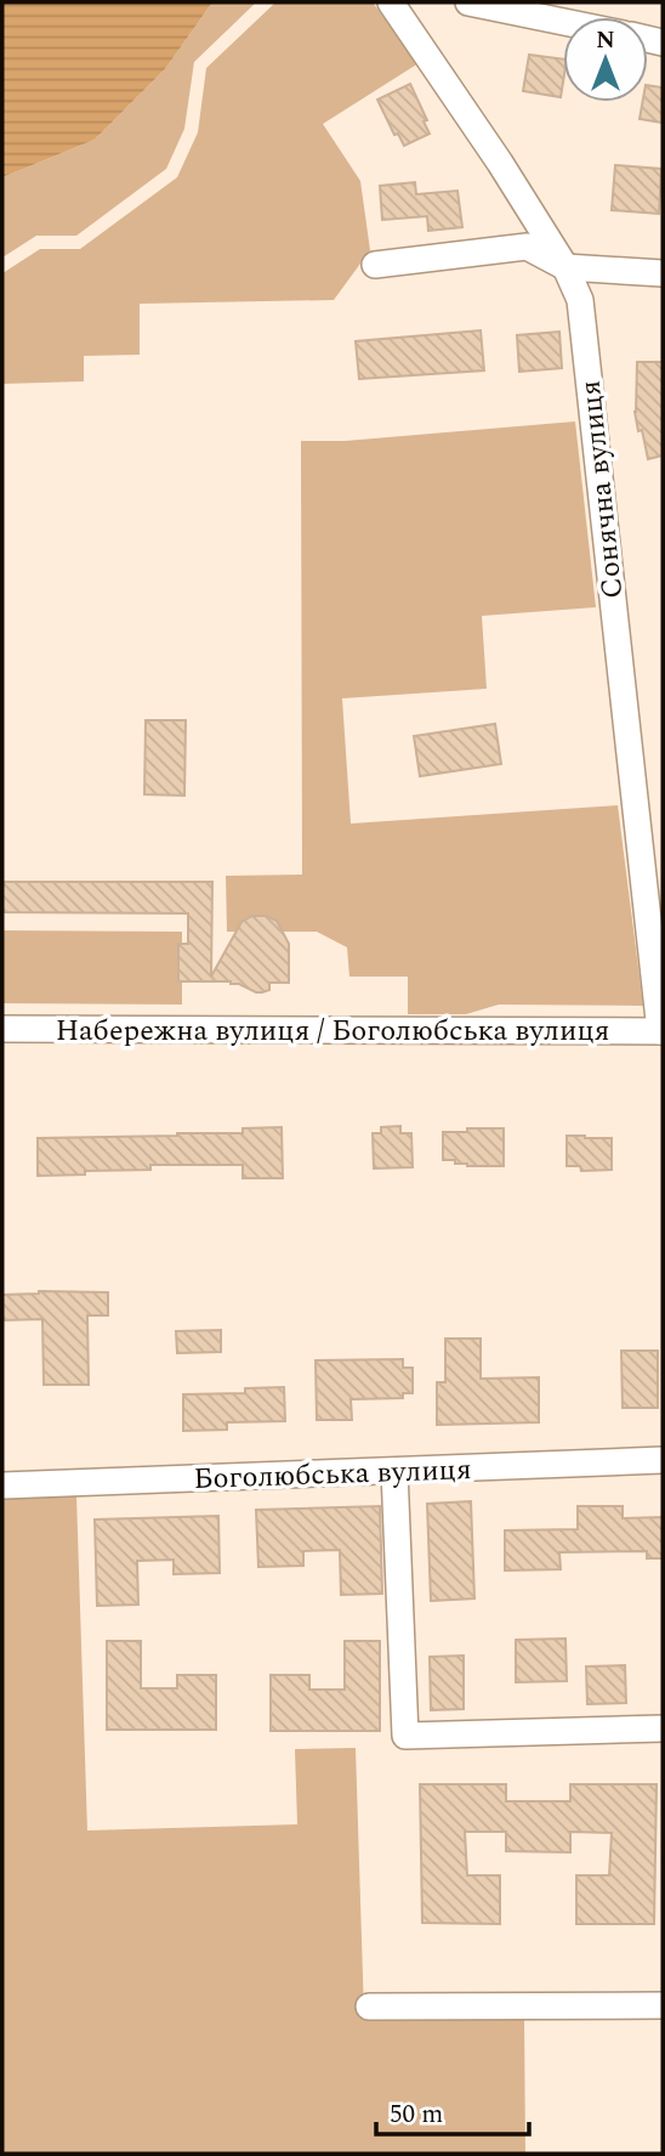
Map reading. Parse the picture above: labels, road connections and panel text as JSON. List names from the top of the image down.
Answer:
{
  "streets": {
    "street": ["Сонячна вулиця", "Набережна вулиця / Боголюбська вулиця", "Боголюбська вулиця"]
  },
  "crossings": [
    ["Сонячна вулиця", "Набережна вулиця / Боголюбська вулиця"]
  ],
  "scale_bar": "50 m",
  "north": "top"
}
